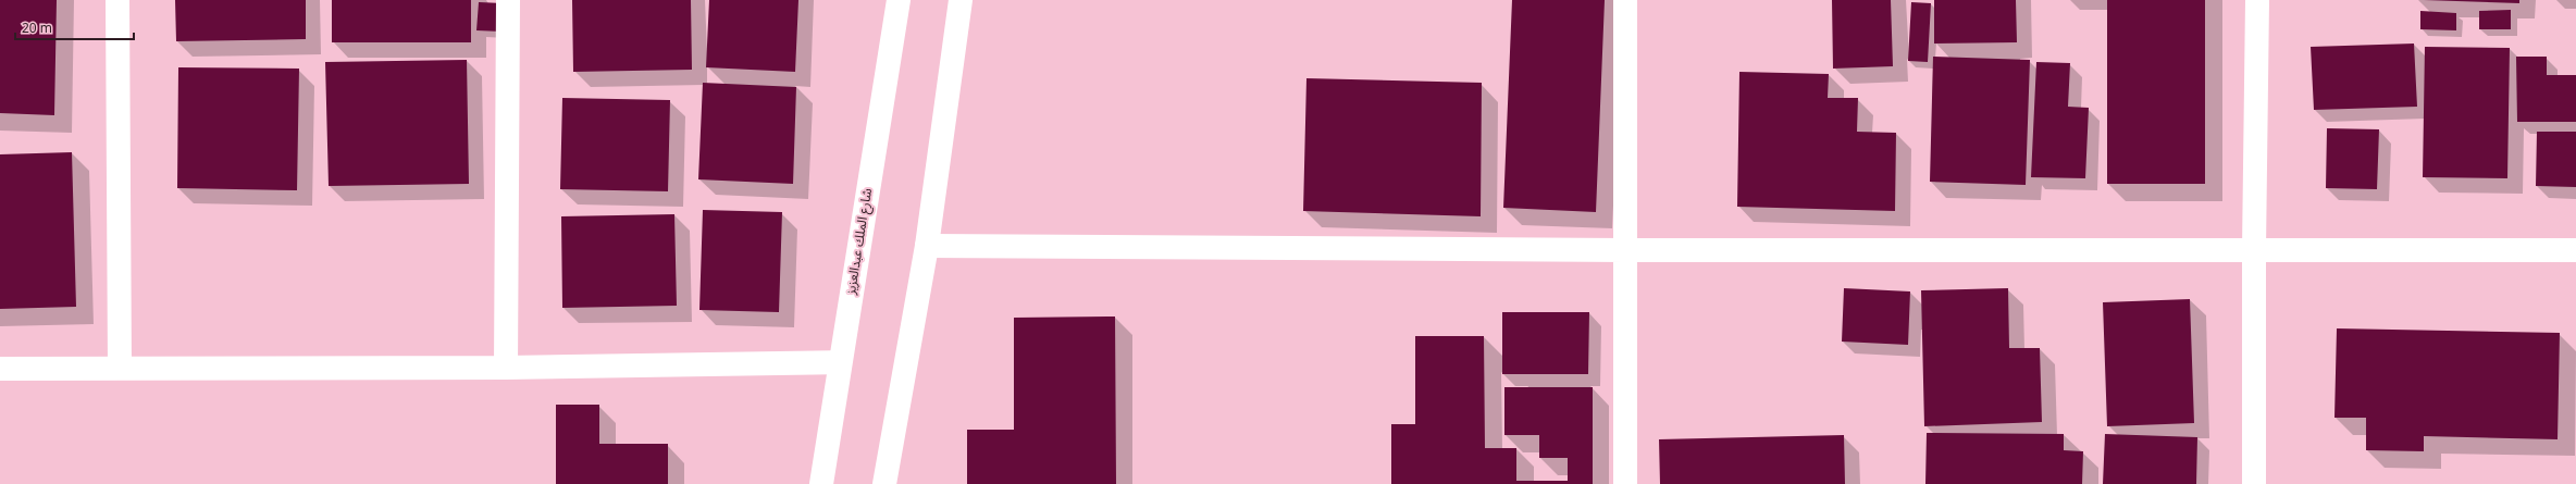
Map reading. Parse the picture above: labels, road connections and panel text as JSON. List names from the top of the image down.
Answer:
{
  "streets": {
    "street": ["شارع الملك عبدالعزيز"]
  },
  "scale_bar": "20 m"
}
